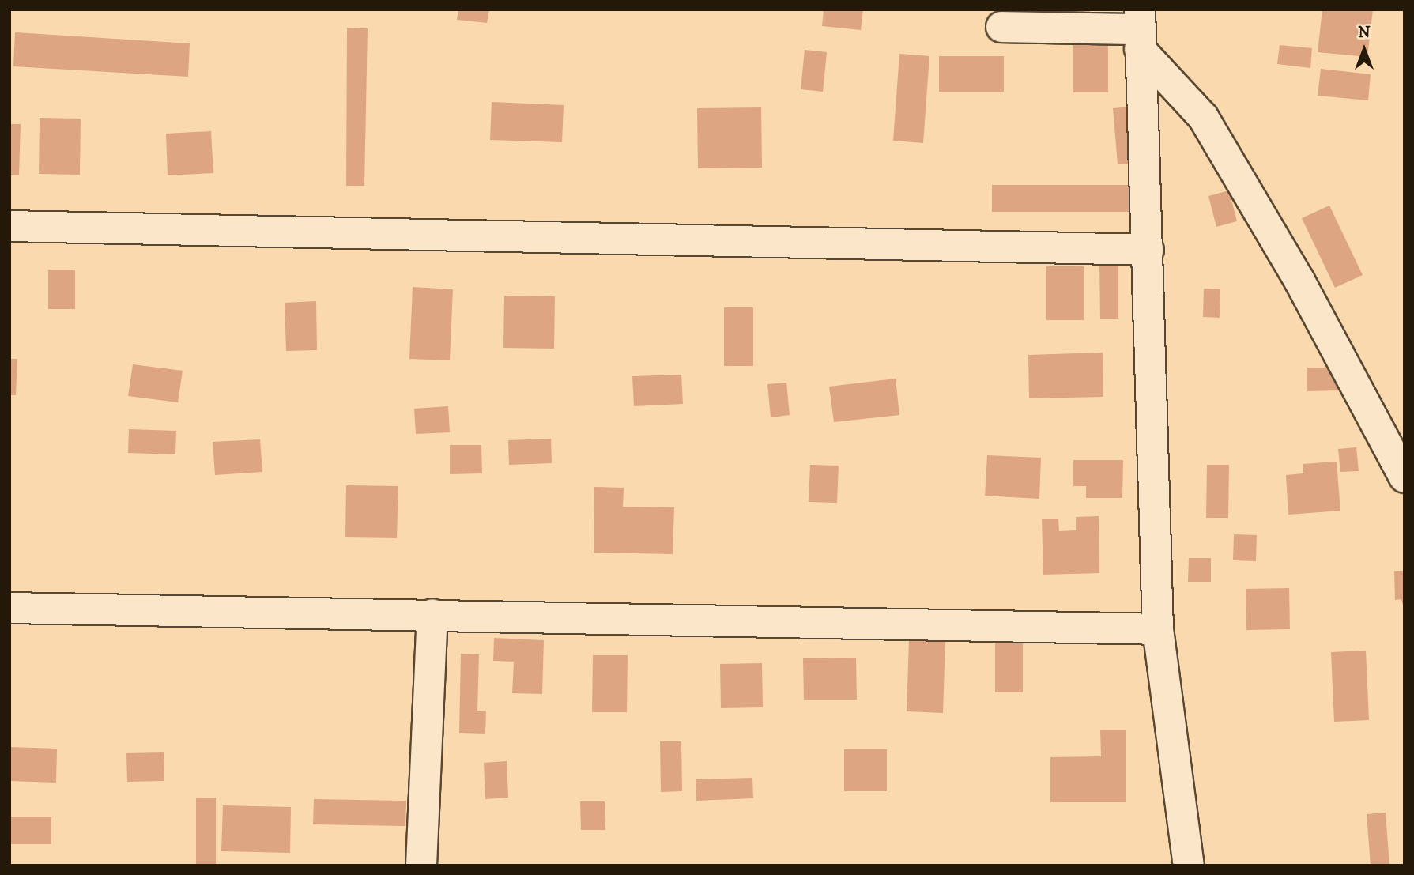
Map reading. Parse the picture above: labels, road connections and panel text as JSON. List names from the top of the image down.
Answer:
{
  "north": "top"
}
